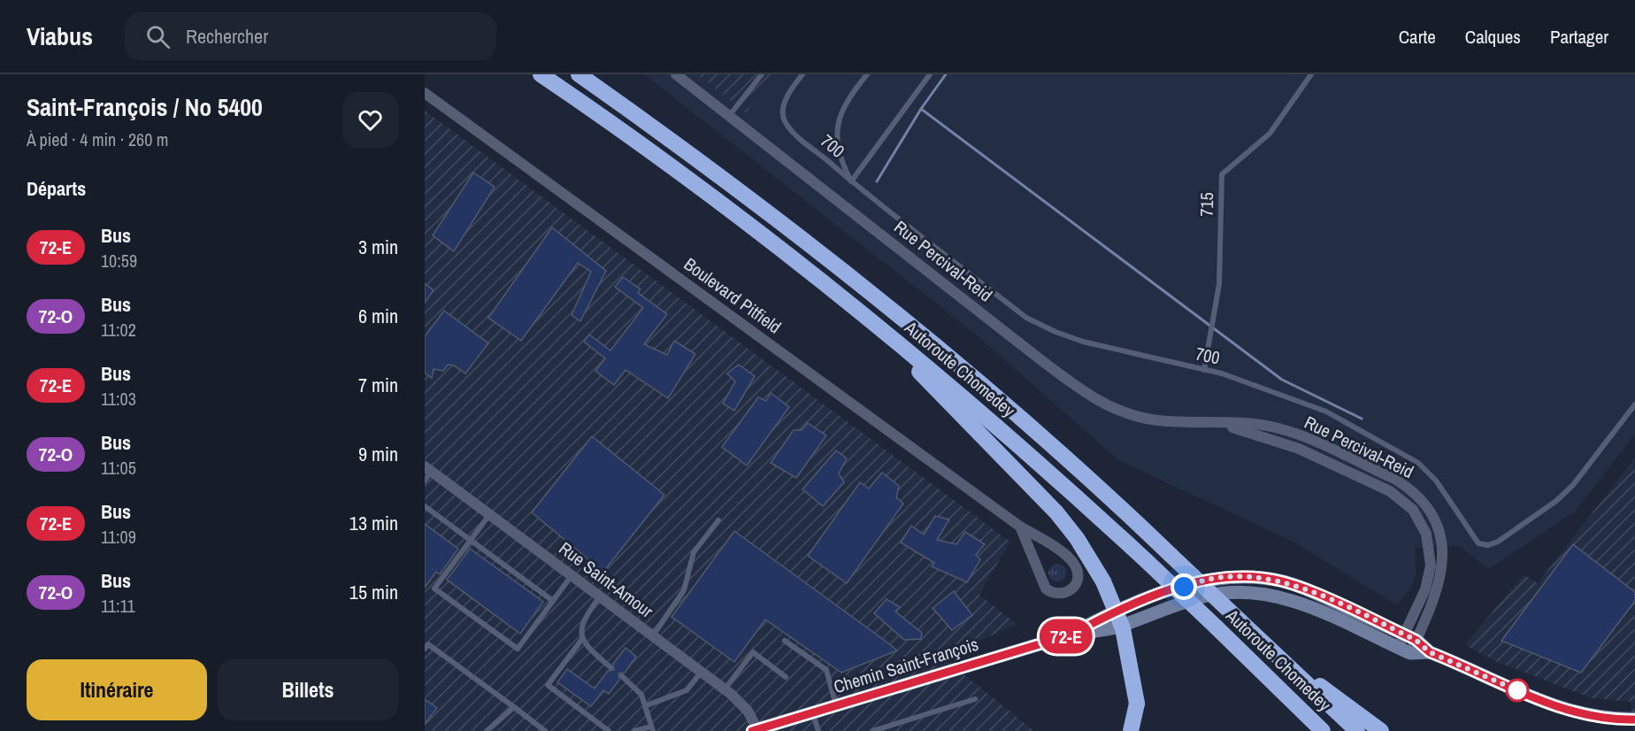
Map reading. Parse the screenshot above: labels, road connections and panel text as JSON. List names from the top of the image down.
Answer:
{
  "streets": {
    "highway": ["Autoroute Chomedey"],
    "street": [
      "Rue Percival-Reid",
      "Boulevard Pitfield",
      "Rue Saint-Amour",
      "Chemin Saint-François"
    ],
    "lane": ["700", "715"]
  },
  "crossings": [
    ["700", "715"],
    ["Rue Percival-Reid", "Chemin Saint-François"],
    ["Rue Saint-Amour", "Chemin Saint-François"]
  ],
  "lines": ["bus line 72-E"],
  "page": {
    "header": "Viabus",
    "search": "Rechercher",
    "nav": ["Carte", "Calques", "Partager"],
    "heading": [
      ["Saint-François / No 5400", "À pied · 4 min · 260 m"],
      "Départs"
    ],
    "on_map": "72-E",
    "list": [
      {
        "mark": "72-E",
        "name": "Bus",
        "note": "10:59",
        "value": "3 min"
      },
      {
        "mark": "72-O",
        "name": "Bus",
        "note": "11:02",
        "value": "6 min"
      },
      {
        "mark": "72-E",
        "name": "Bus",
        "note": "11:03",
        "value": "7 min"
      },
      {
        "mark": "72-O",
        "name": "Bus",
        "note": "11:05",
        "value": "9 min"
      },
      {
        "mark": "72-E",
        "name": "Bus",
        "note": "11:09",
        "value": "13 min"
      },
      {
        "mark": "72-O",
        "name": "Bus",
        "note": "11:11",
        "value": "15 min"
      }
    ],
    "buttons": ["Itinéraire", "Billets"]
  }
}
